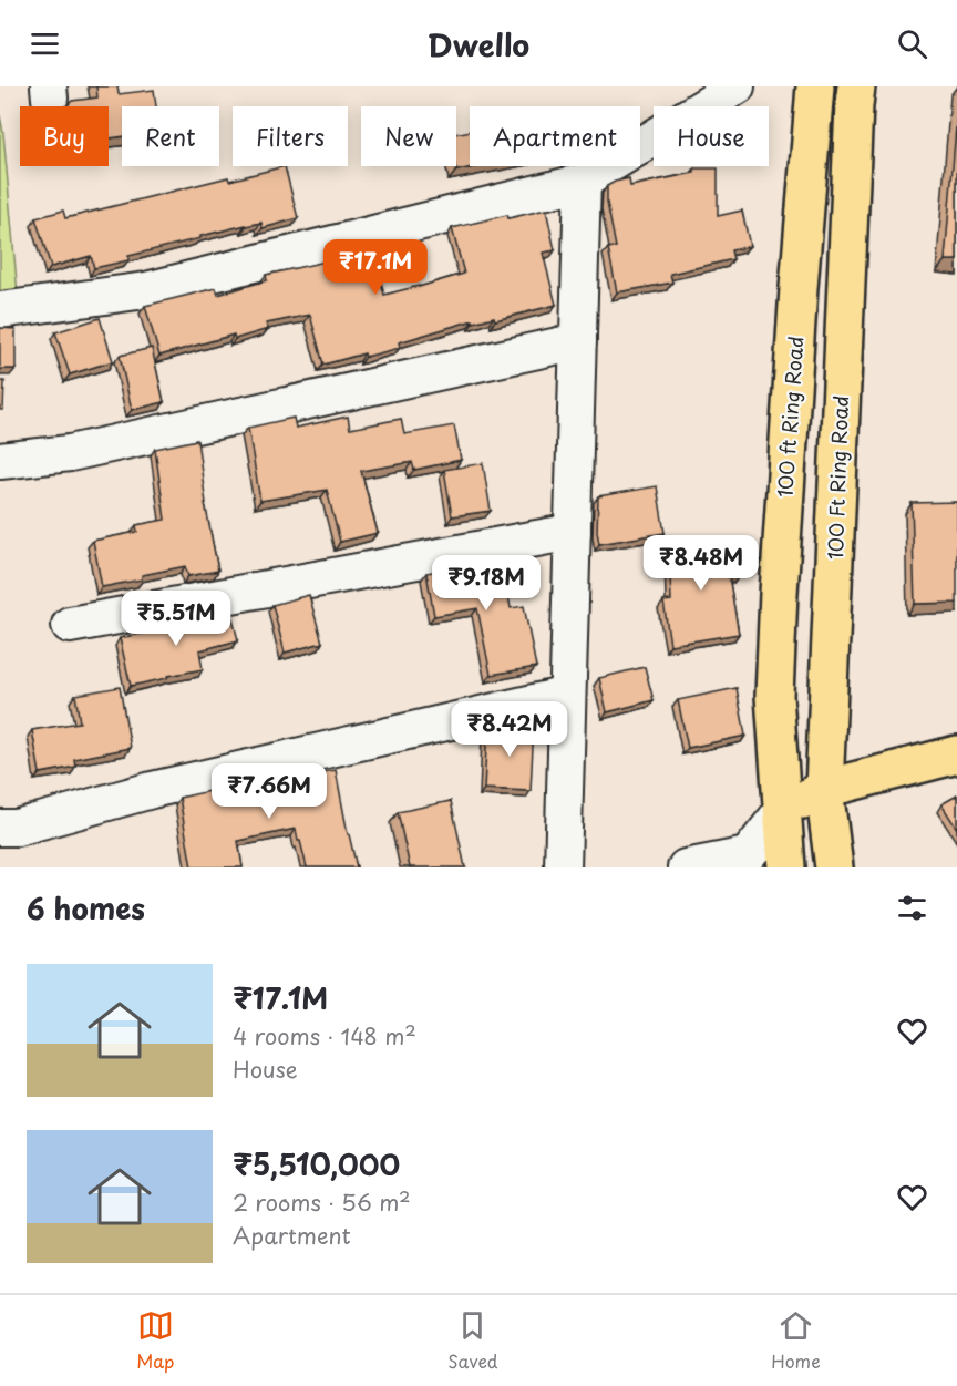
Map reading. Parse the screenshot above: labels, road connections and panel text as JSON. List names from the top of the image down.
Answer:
{
  "streets": {
    "main road": ["100 ft Ring Road", "100 Ft Ring Road"]
  },
  "page": {
    "header": "Dwello",
    "chip": [
      "Buy",
      "Rent",
      "Filters",
      "New",
      "Apartment",
      "House"
    ],
    "price": [
      "₹17.1M",
      "₹8.48M",
      "₹9.18M",
      "₹5.51M",
      "₹8.42M",
      "₹7.66M"
    ],
    "heading": "6 homes",
    "list": [
      {
        "name": "₹17.1M",
        "note": "4 rooms · 148 m² · House"
      },
      {
        "name": "₹5,510,000",
        "note": "2 rooms · 56 m² · Apartment"
      }
    ],
    "tabs": ["Map", "Saved", "Home"]
  }
}
